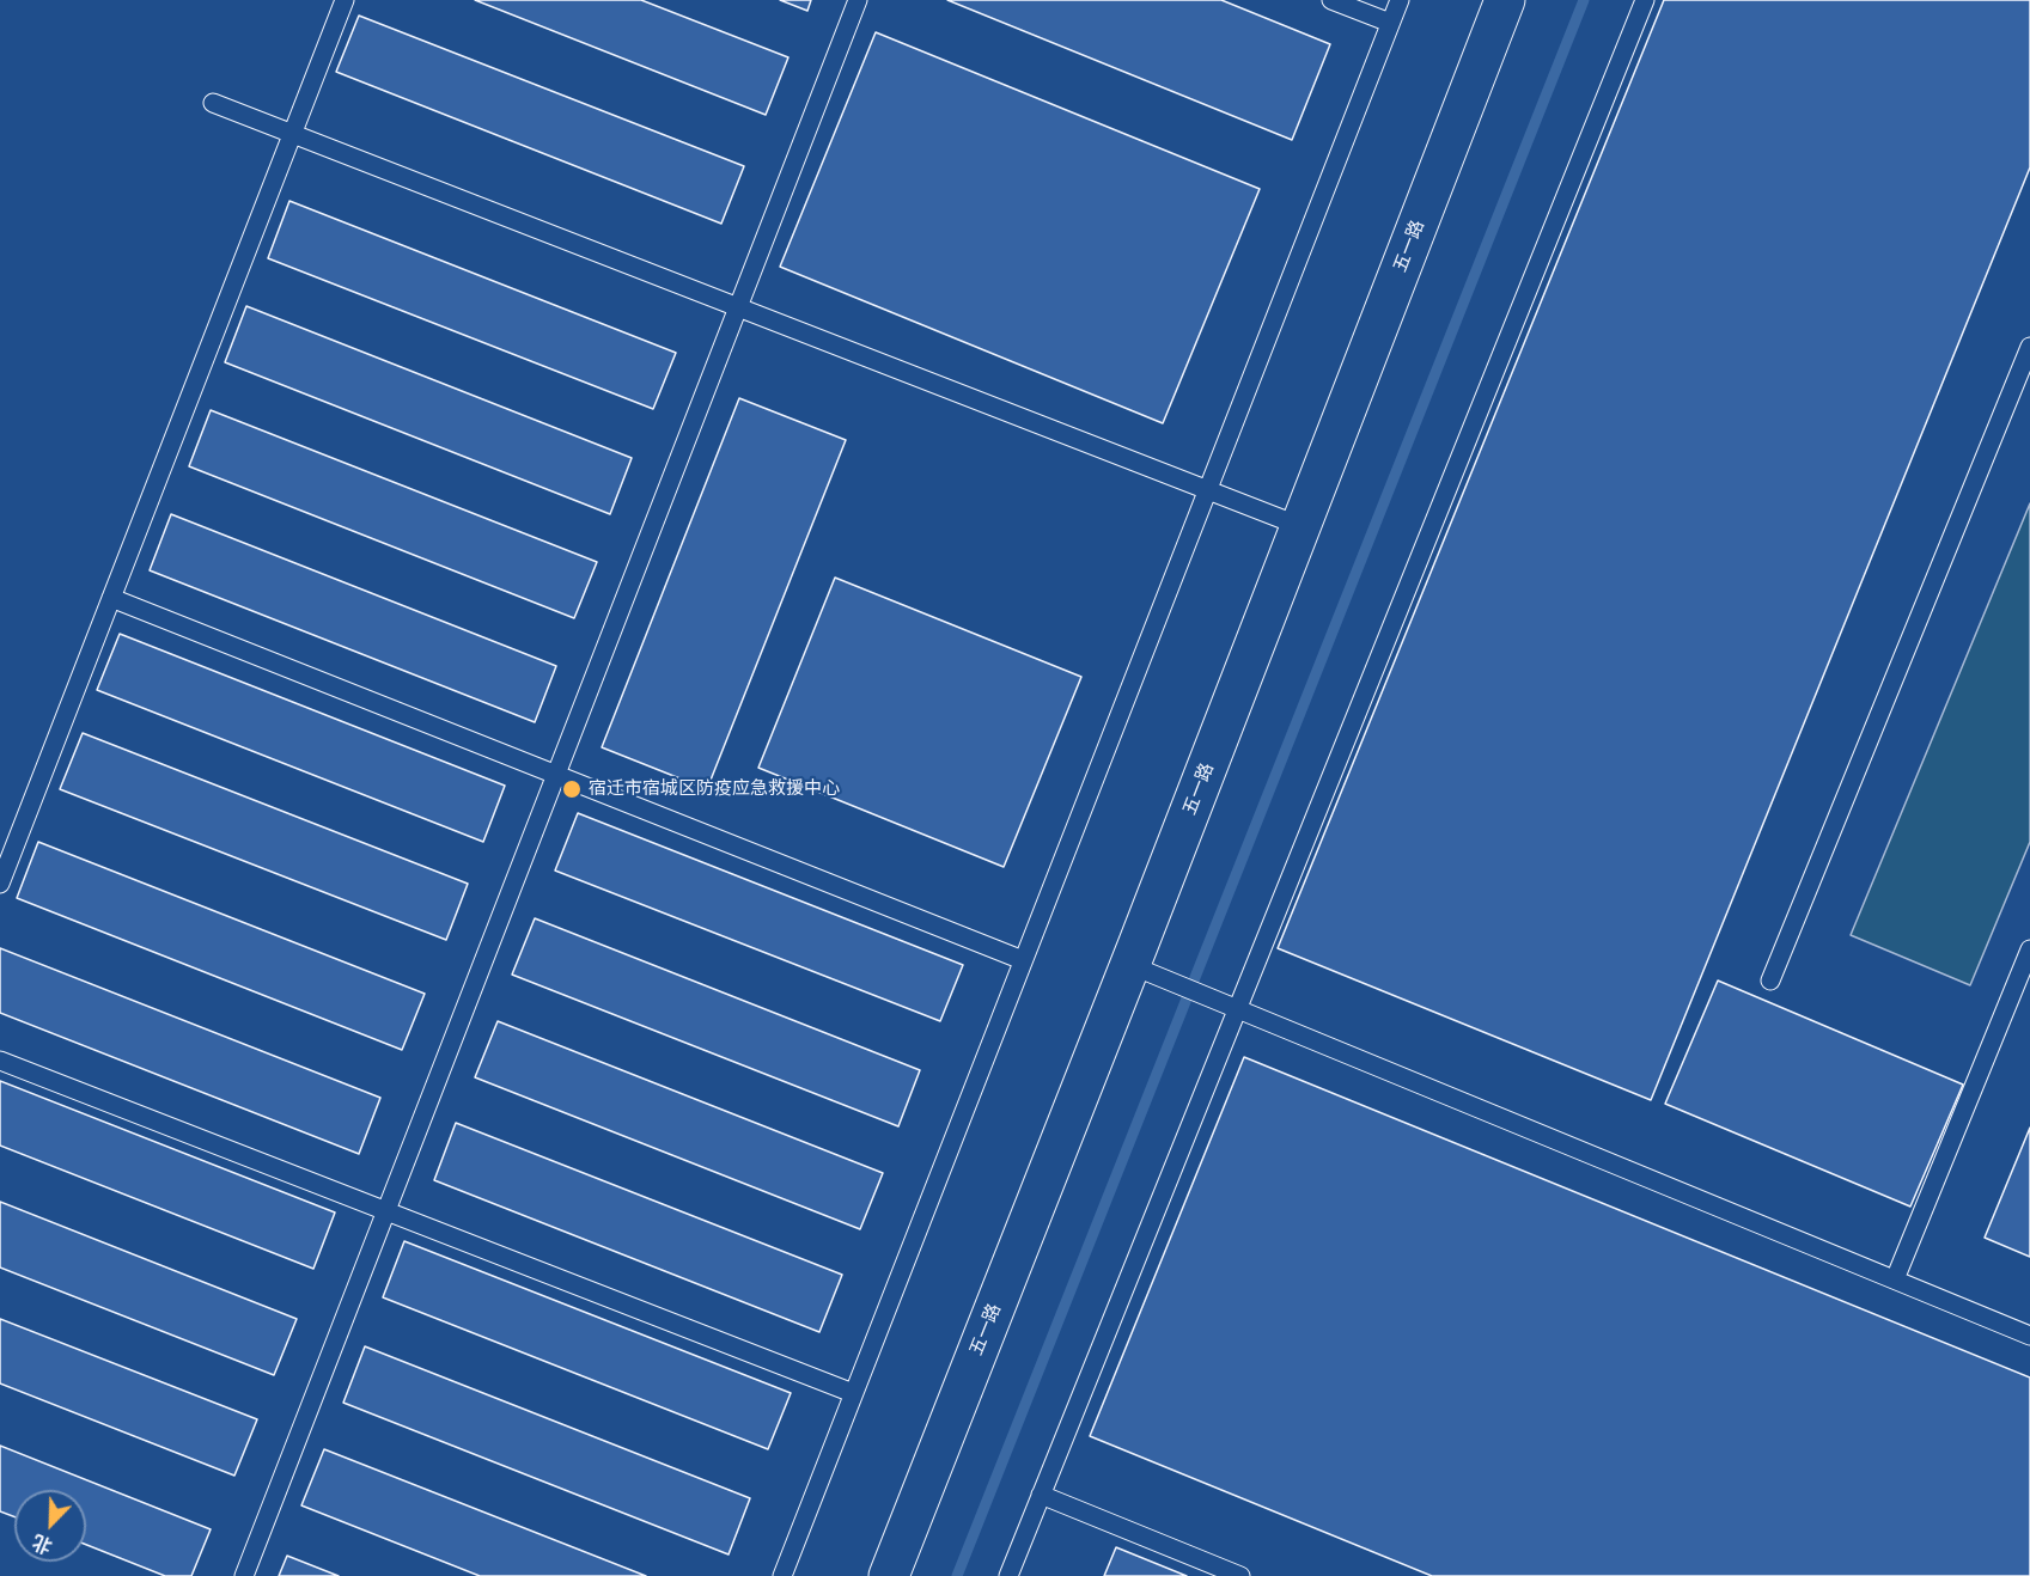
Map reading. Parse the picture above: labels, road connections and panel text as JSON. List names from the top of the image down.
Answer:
{
  "streets": {
    "street": ["五一路"]
  },
  "places": ["宿迁市宿城区防疫应急救援中心"],
  "north": "bottom left"
}
